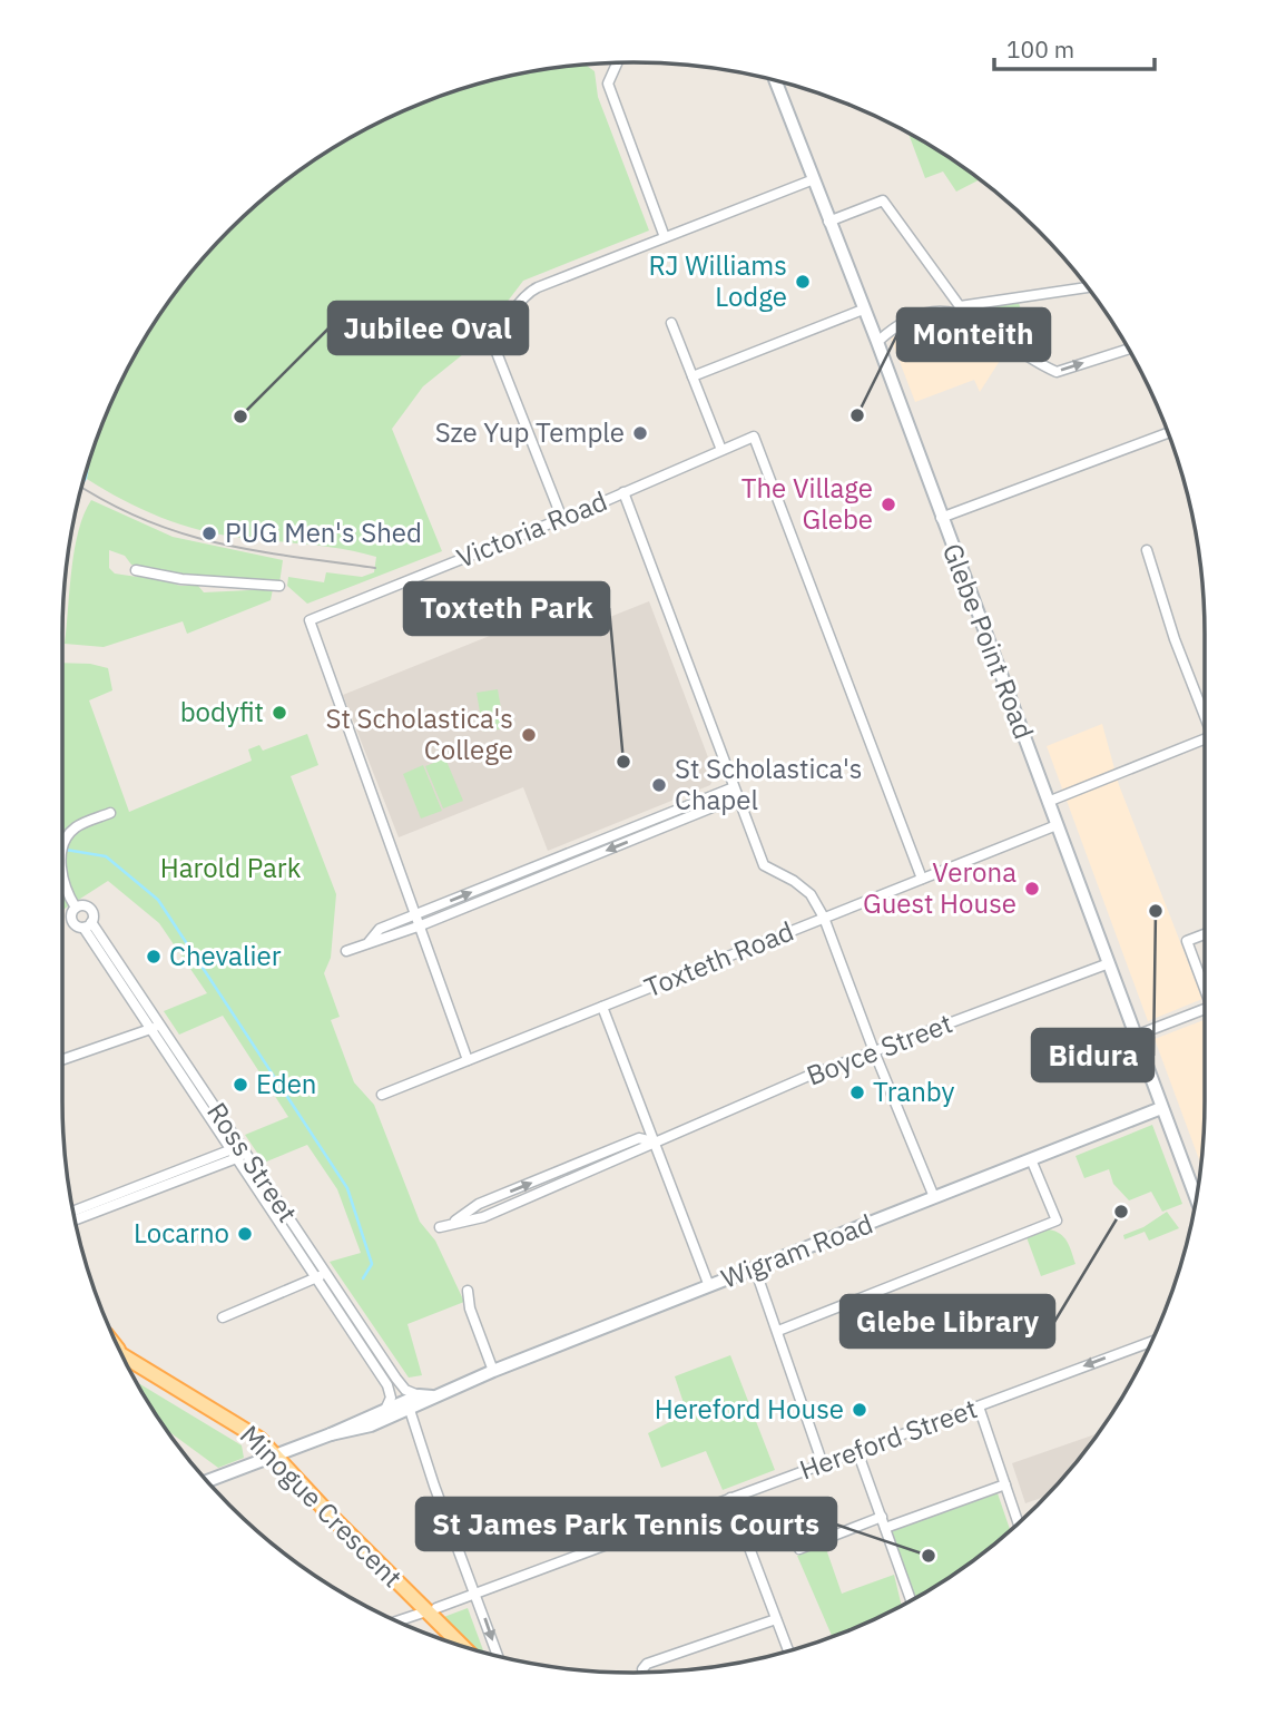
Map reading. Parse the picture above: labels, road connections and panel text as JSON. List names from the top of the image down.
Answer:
{
  "streets": {
    "main road": ["Minogue Crescent"],
    "street": [
      "Victoria Road",
      "Glebe Point Road",
      "Toxteth Road",
      "Boyce Street",
      "Ross Street",
      "Wigram Road",
      "Hereford Street"
    ]
  },
  "crossings": [
    ["Victoria Road", "Toxteth Road"],
    ["Glebe Point Road", "Toxteth Road"],
    ["Glebe Point Road", "Boyce Street"],
    ["Glebe Point Road", "Wigram Road"],
    ["Ross Street", "Wigram Road"],
    ["Wigram Road", "Minogue Crescent"],
    ["Hereford Street", "Minogue Crescent"]
  ],
  "parks": ["Harold Park"],
  "places": [
    "RJ Williams Lodge",
    "Monteith",
    "Jubilee Oval",
    "Sze Yup Temple",
    "The Village Glebe",
    "PUG Men's Shed",
    "bodyfit",
    "St Scholastica's College",
    "Toxteth Park",
    "St Scholastica's Chapel",
    "Verona Guest House",
    "Bidura",
    "Chevalier",
    "Eden",
    "Tranby",
    "Glebe Library",
    "Locarno",
    "Hereford House",
    "St James Park Tennis Courts"
  ],
  "scale_bar": "100 m"
}
